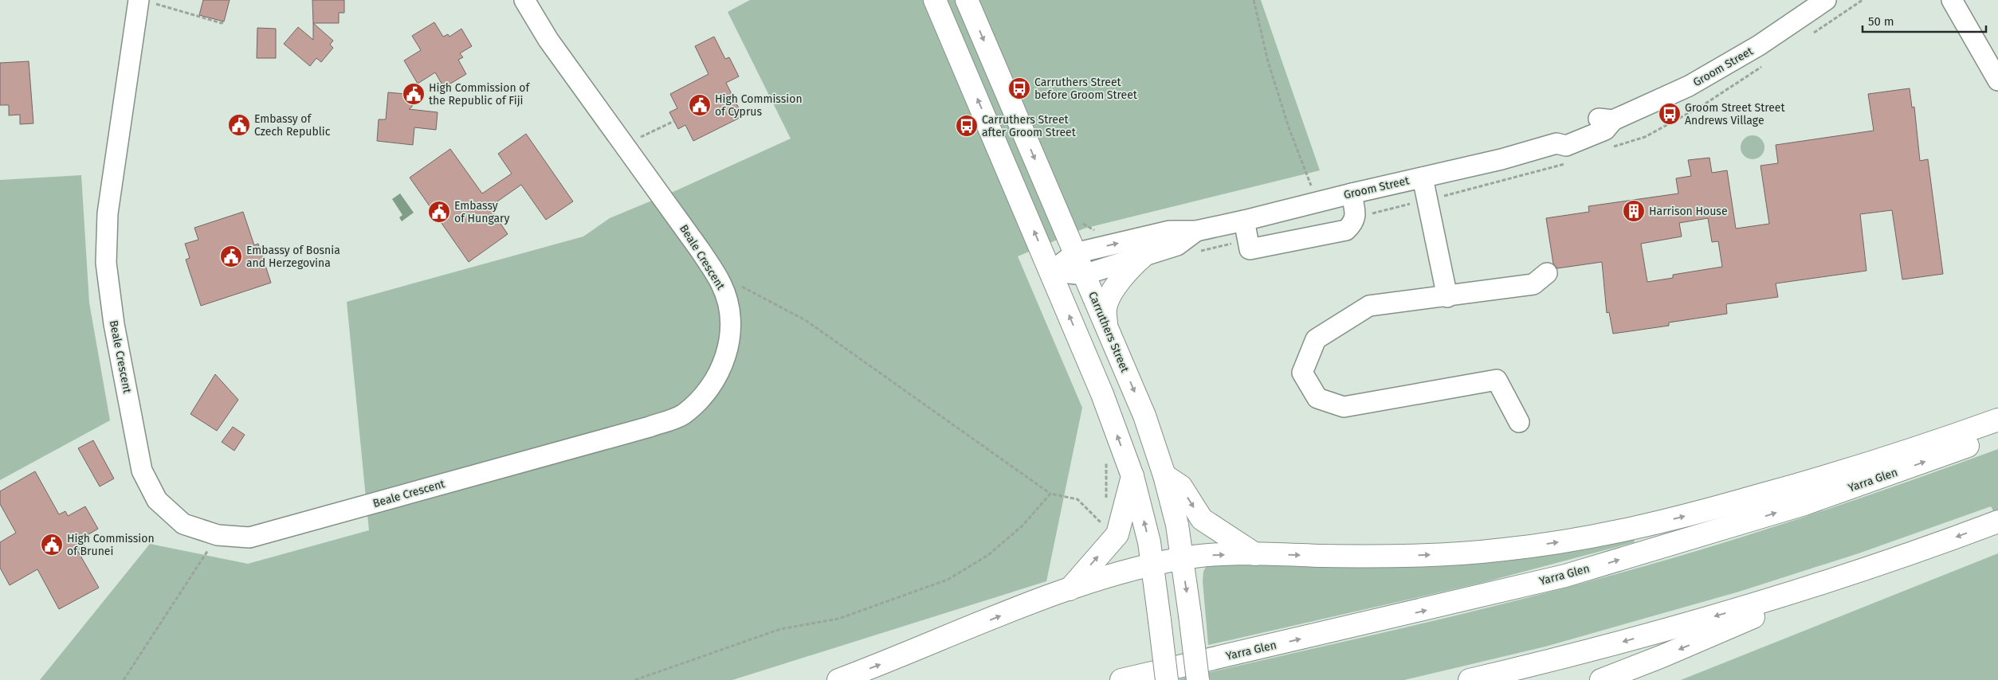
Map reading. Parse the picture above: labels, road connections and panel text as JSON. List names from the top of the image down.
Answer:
{
  "streets": {
    "main road": ["Carruthers Street", "Yarra Glen"],
    "street": ["Groom Street", "Beale Crescent"]
  },
  "crossings": [
    ["Groom Street", "Carruthers Street"]
  ],
  "places": {
    "bus stop": ["Carruthers Street before Groom Street", "Groom Street Street Andrews Village", "Carruthers Street after Groom Street"],
    "public building": [
      "High Commission of the Republic of Fiji",
      "High Commission of Cyprus",
      "Embassy of Czech Republic",
      "Embassy of Hungary",
      "Embassy of Bosnia and Herzegovina",
      "High Commission of Brunei"
    ],
    "building": ["Harrison House"]
  },
  "scale_bar": "50 m"
}
